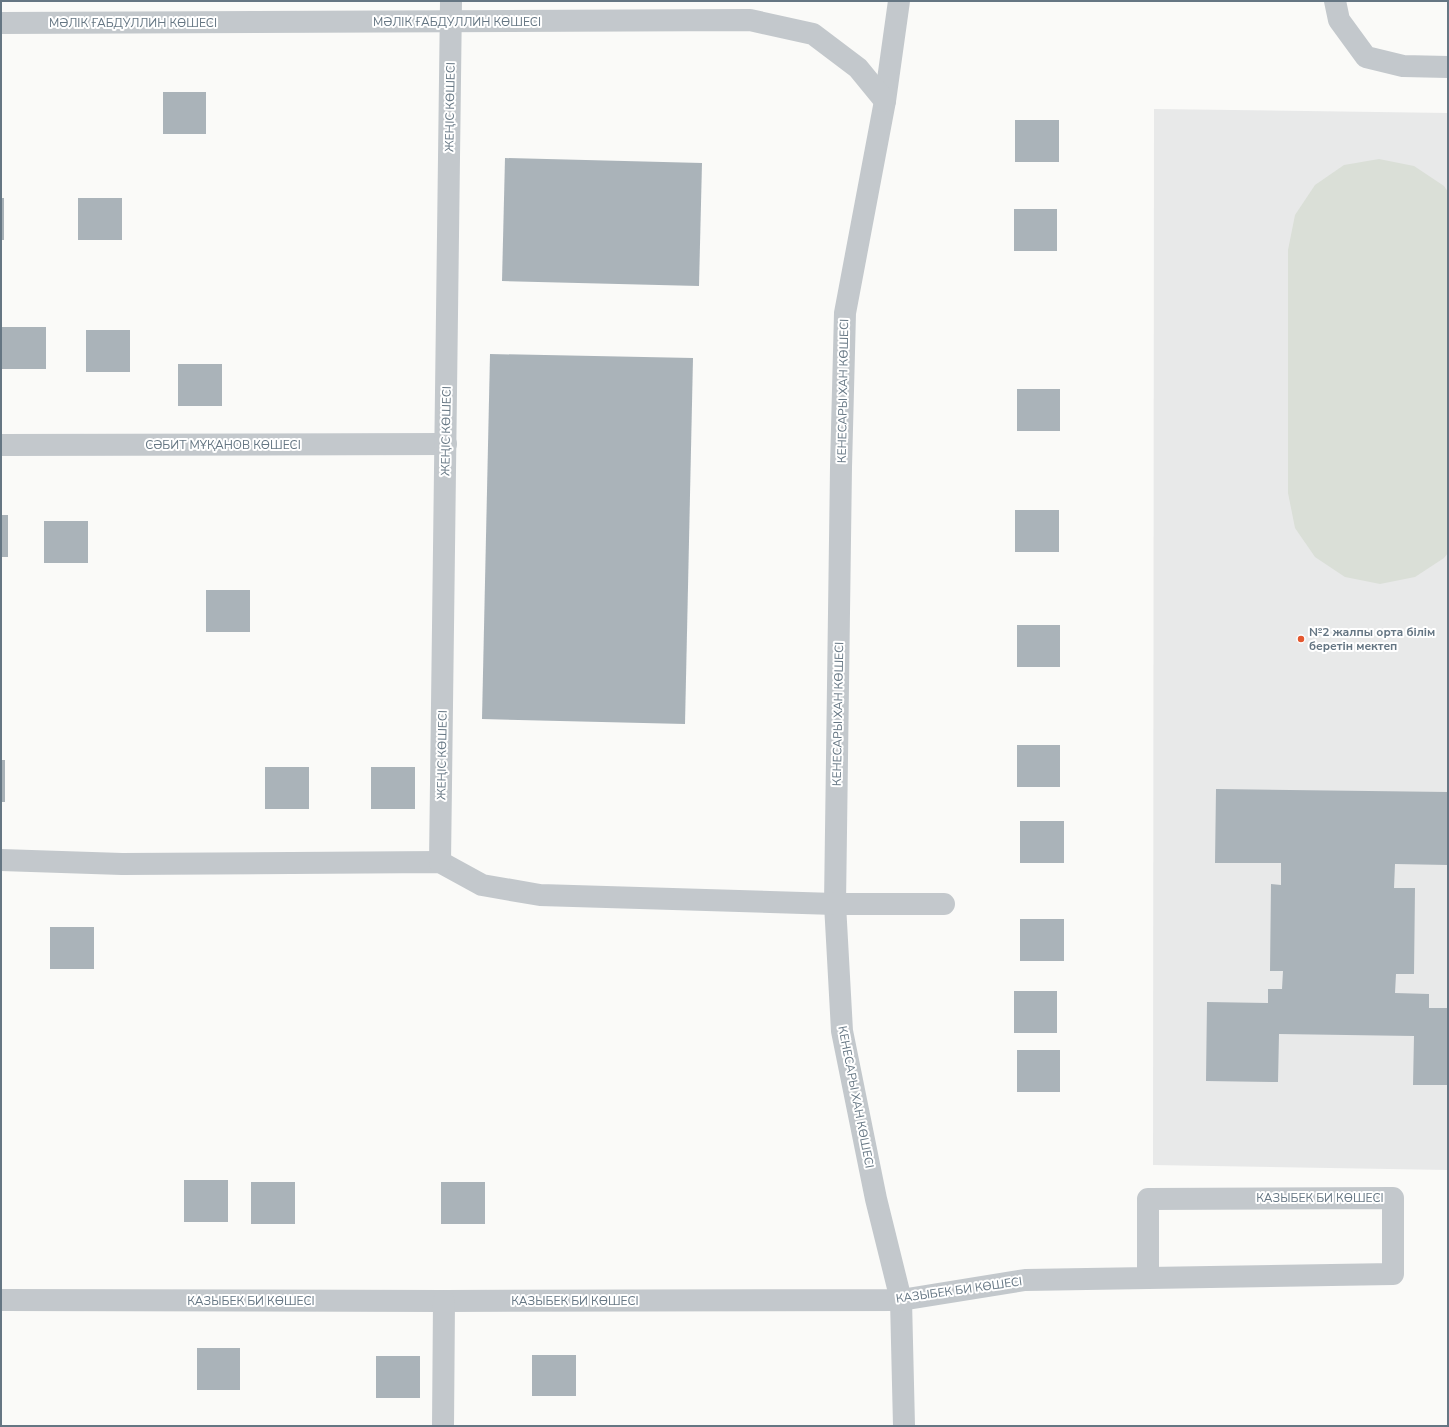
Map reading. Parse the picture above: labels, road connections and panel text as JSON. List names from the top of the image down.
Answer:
{
  "streets": {
    "street": [
      "МӘЛІК ҒАБДУЛЛИН КӨШЕСІ",
      "ЖЕҢІС КӨШЕСІ",
      "КЕНЕСАРЫ ХАН КӨШЕСІ",
      "СӘБИТ МҰҚАНОВ КӨШЕСІ",
      "КАЗЫБЕК БИ КӨШЕСІ"
    ]
  },
  "crossings": [
    ["МӘЛІК ҒАБДУЛЛИН КӨШЕСІ", "ЖЕҢІС КӨШЕСІ"],
    ["МӘЛІК ҒАБДУЛЛИН КӨШЕСІ", "КЕНЕСАРЫ ХАН КӨШЕСІ"],
    ["ЖЕҢІС КӨШЕСІ", "СӘБИТ МҰҚАНОВ КӨШЕСІ"],
    ["КЕНЕСАРЫ ХАН КӨШЕСІ", "КАЗЫБЕК БИ КӨШЕСІ"]
  ],
  "places": ["№2 жалпы орта білім беретін мектеп"]
}
